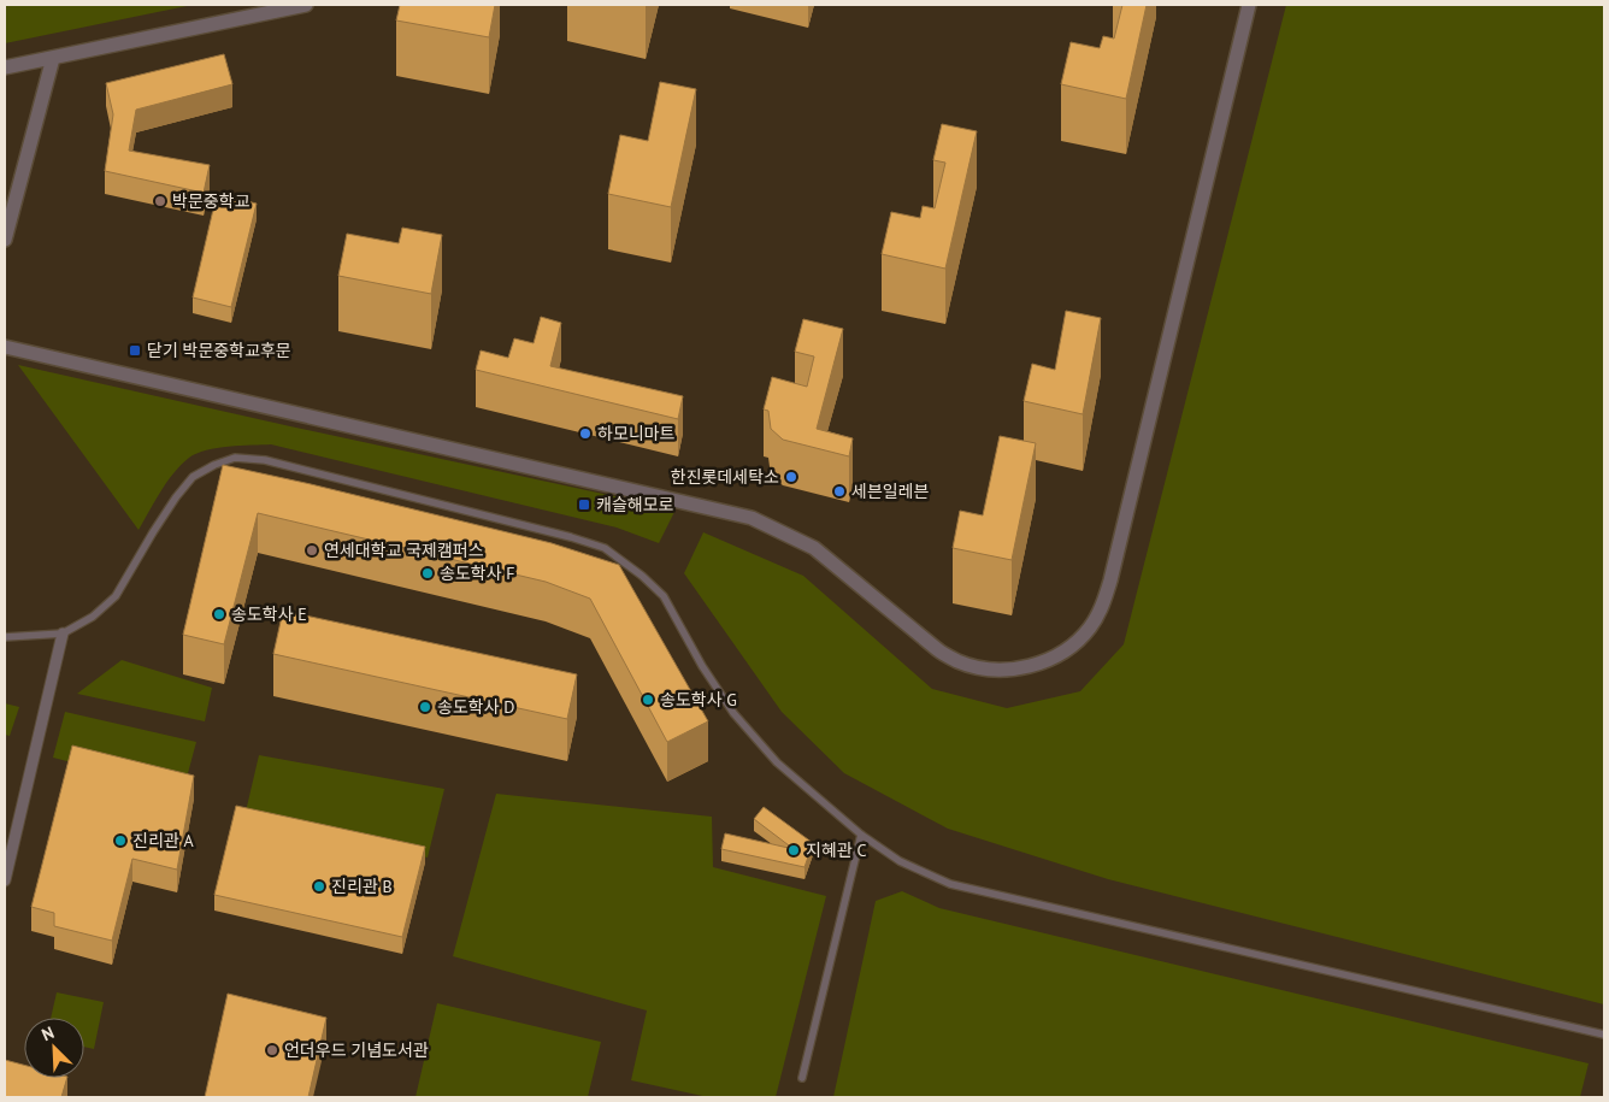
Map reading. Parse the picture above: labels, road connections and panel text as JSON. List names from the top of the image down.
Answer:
{
  "places": {
    "other": [
      "박문중학교",
      "하모니마트",
      "한진롯데세탁소",
      "세븐일레븐",
      "연세대학교 국제캠퍼스",
      "송도학사 F",
      "송도학사 E",
      "송도학사 G",
      "송도학사 D",
      "진리관 A",
      "지혜관 C",
      "진리관 B",
      "언더우드 기념도서관"
    ],
    "transit": ["닫기 박문중학교후문", "캐슬해모로"]
  },
  "north": "top left"
}
